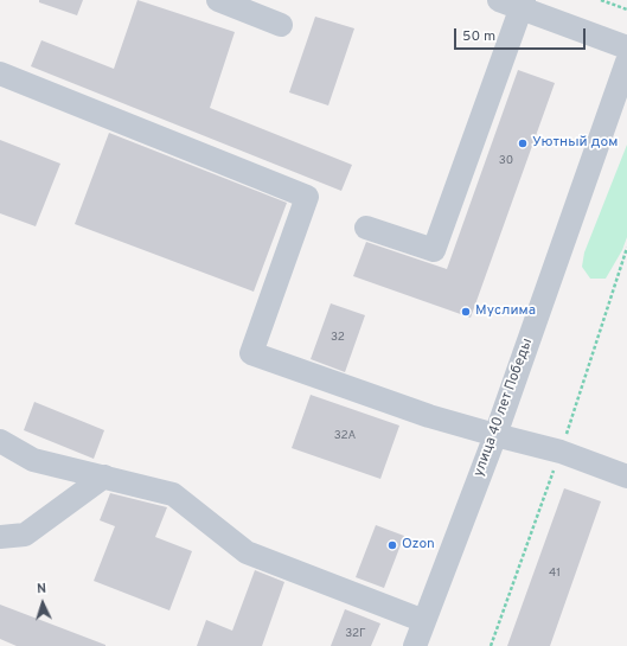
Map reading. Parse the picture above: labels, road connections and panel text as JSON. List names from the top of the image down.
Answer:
{
  "streets": {
    "street": ["улица 40 лет Победы"]
  },
  "places": ["Уютный дом", "Муслима", "Ozon"],
  "house_numbers": [
    "30",
    "32",
    "32А",
    "41",
    "32Г"
  ],
  "scale_bar": "50 m",
  "north": "top"
}
